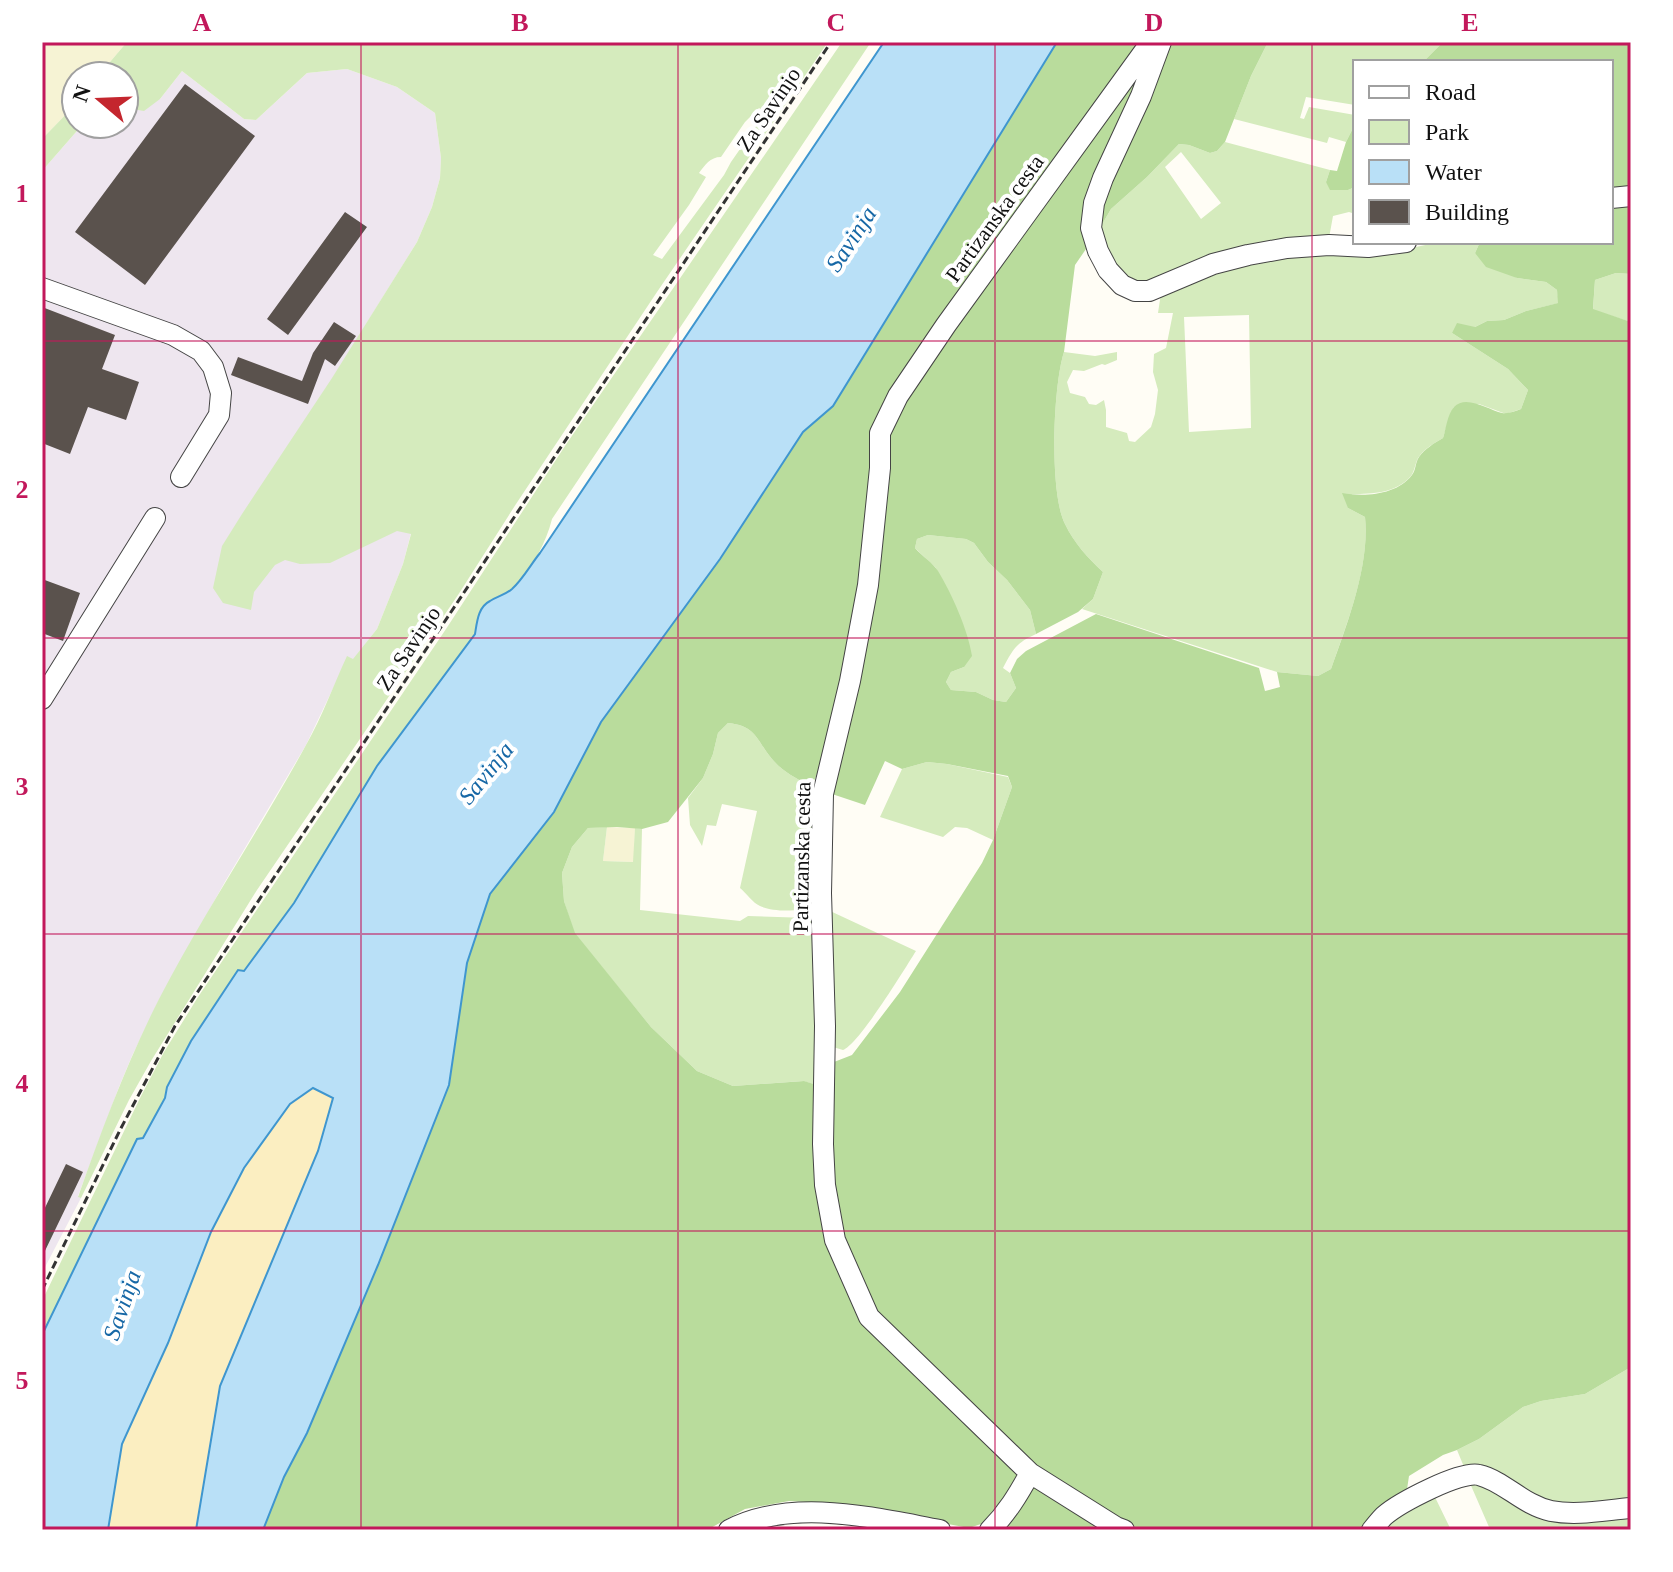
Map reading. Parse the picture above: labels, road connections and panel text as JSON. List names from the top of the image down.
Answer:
{
  "streets": {
    "street": ["Partizanska cesta"],
    "path": ["Za Savinjo"]
  },
  "water": ["Savinja"],
  "legend": [
    "Road",
    "Park",
    "Water",
    "Building"
  ],
  "north": "left",
  "grid": {
    "columns": [
      "A",
      "B",
      "C",
      "D",
      "E"
    ],
    "rows": [
      "1",
      "2",
      "3",
      "4",
      "5"
    ]
  }
}
